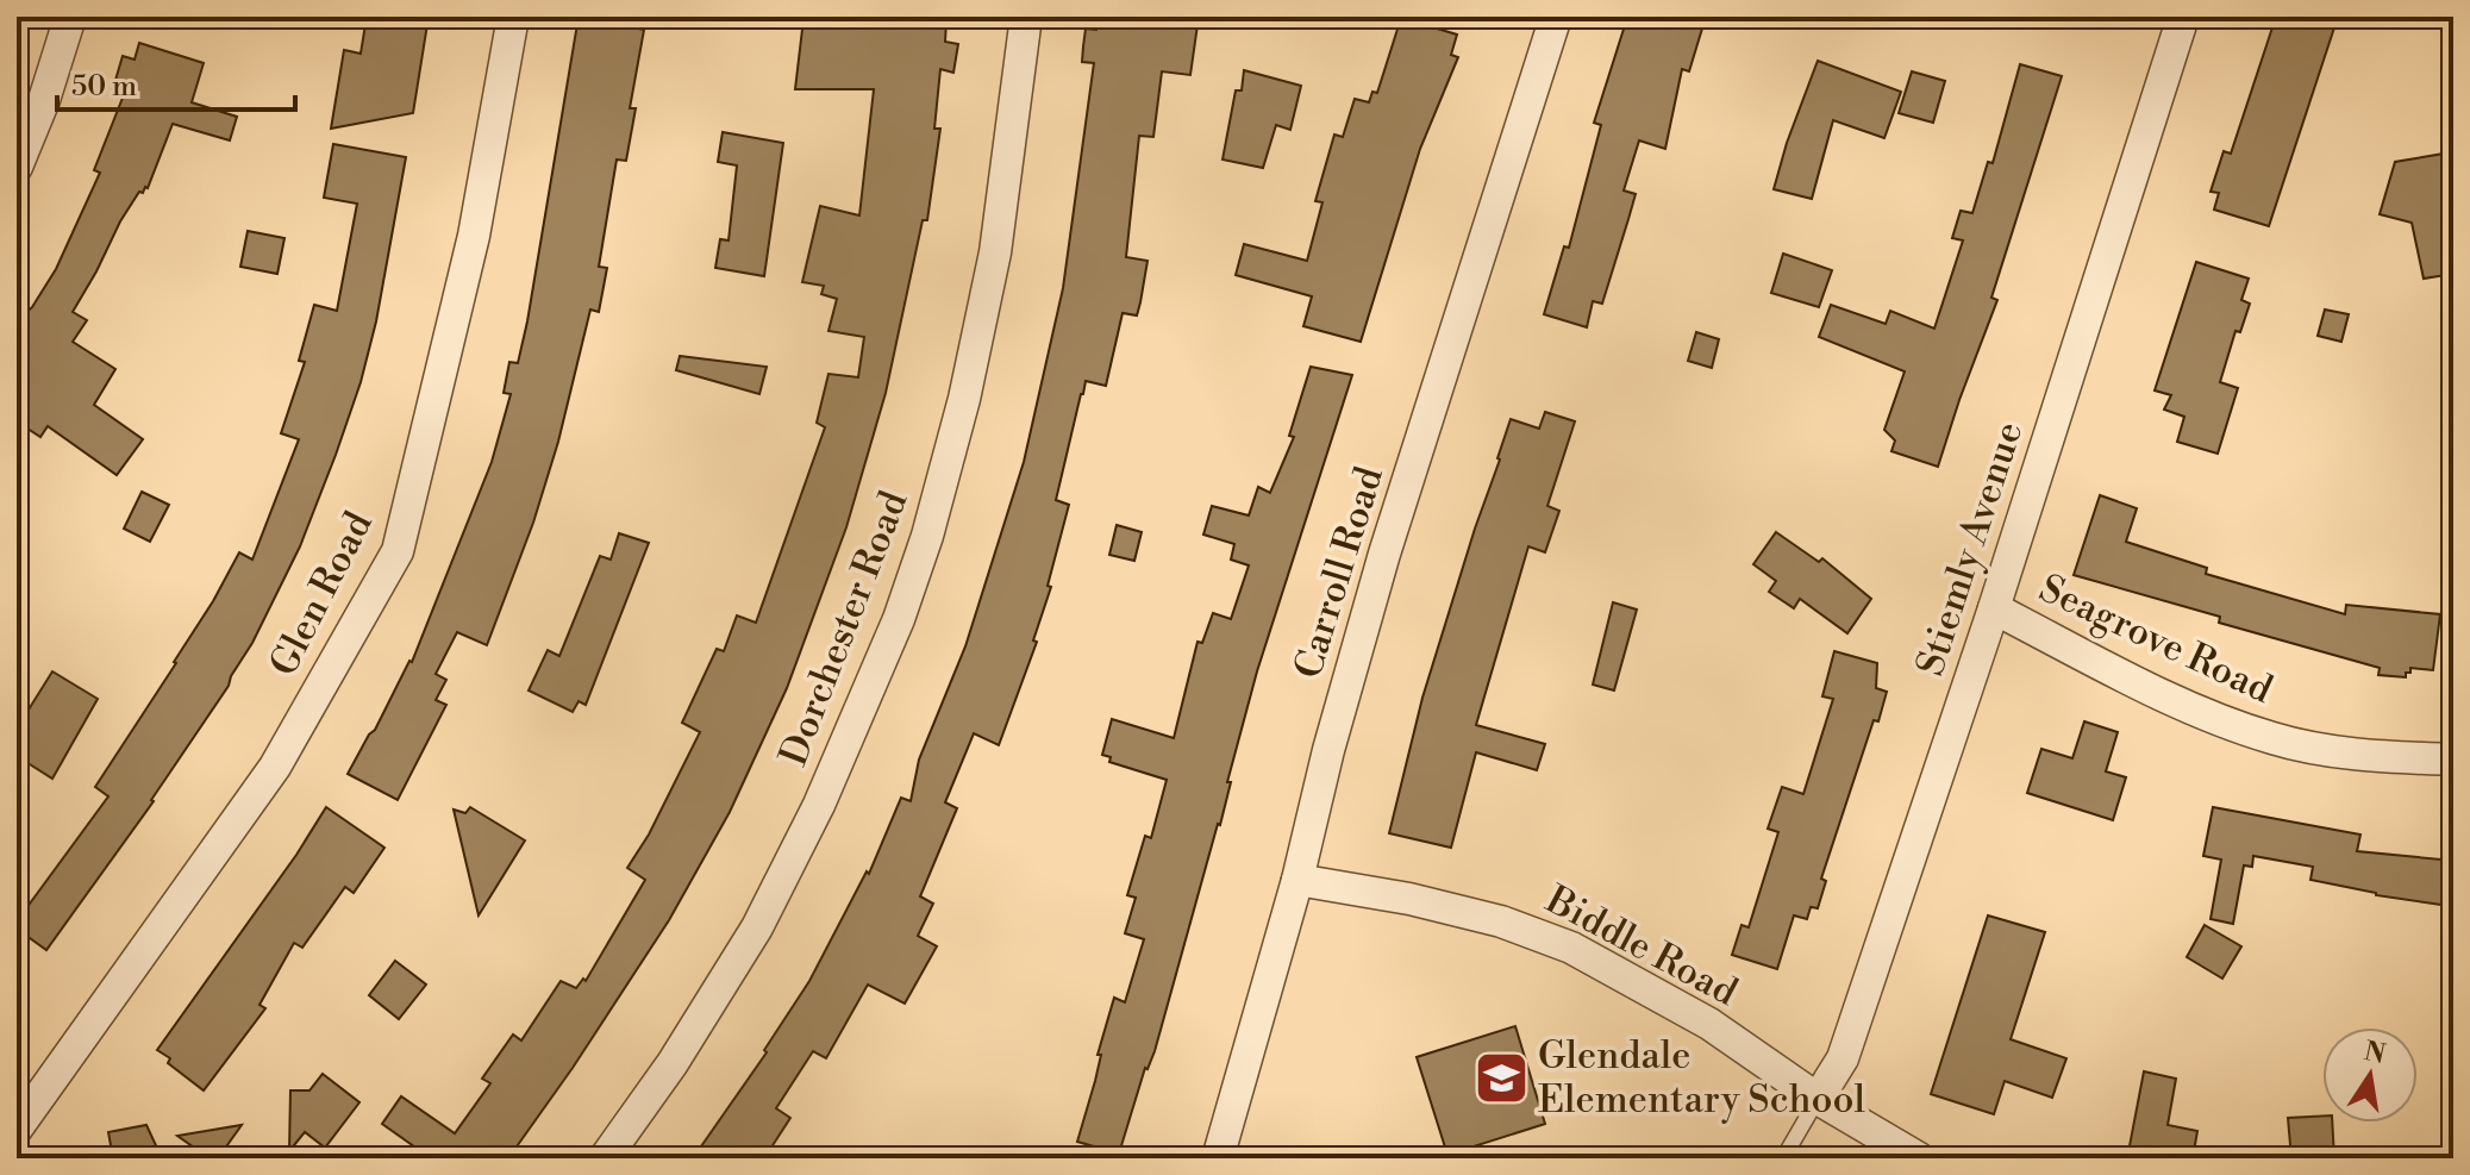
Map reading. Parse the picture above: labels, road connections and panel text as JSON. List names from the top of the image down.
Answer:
{
  "streets": {
    "street": [
      "Stiemly Avenue",
      "Carroll Road",
      "Glen Road",
      "Dorchester Road",
      "Seagrove Road",
      "Biddle Road"
    ]
  },
  "crossings": [
    ["Stiemly Avenue", "Seagrove Road"],
    ["Stiemly Avenue", "Biddle Road"],
    ["Carroll Road", "Biddle Road"]
  ],
  "places": {
    "school or university": ["Glendale Elementary School"]
  },
  "scale_bar": "50 m",
  "north": "top"
}
